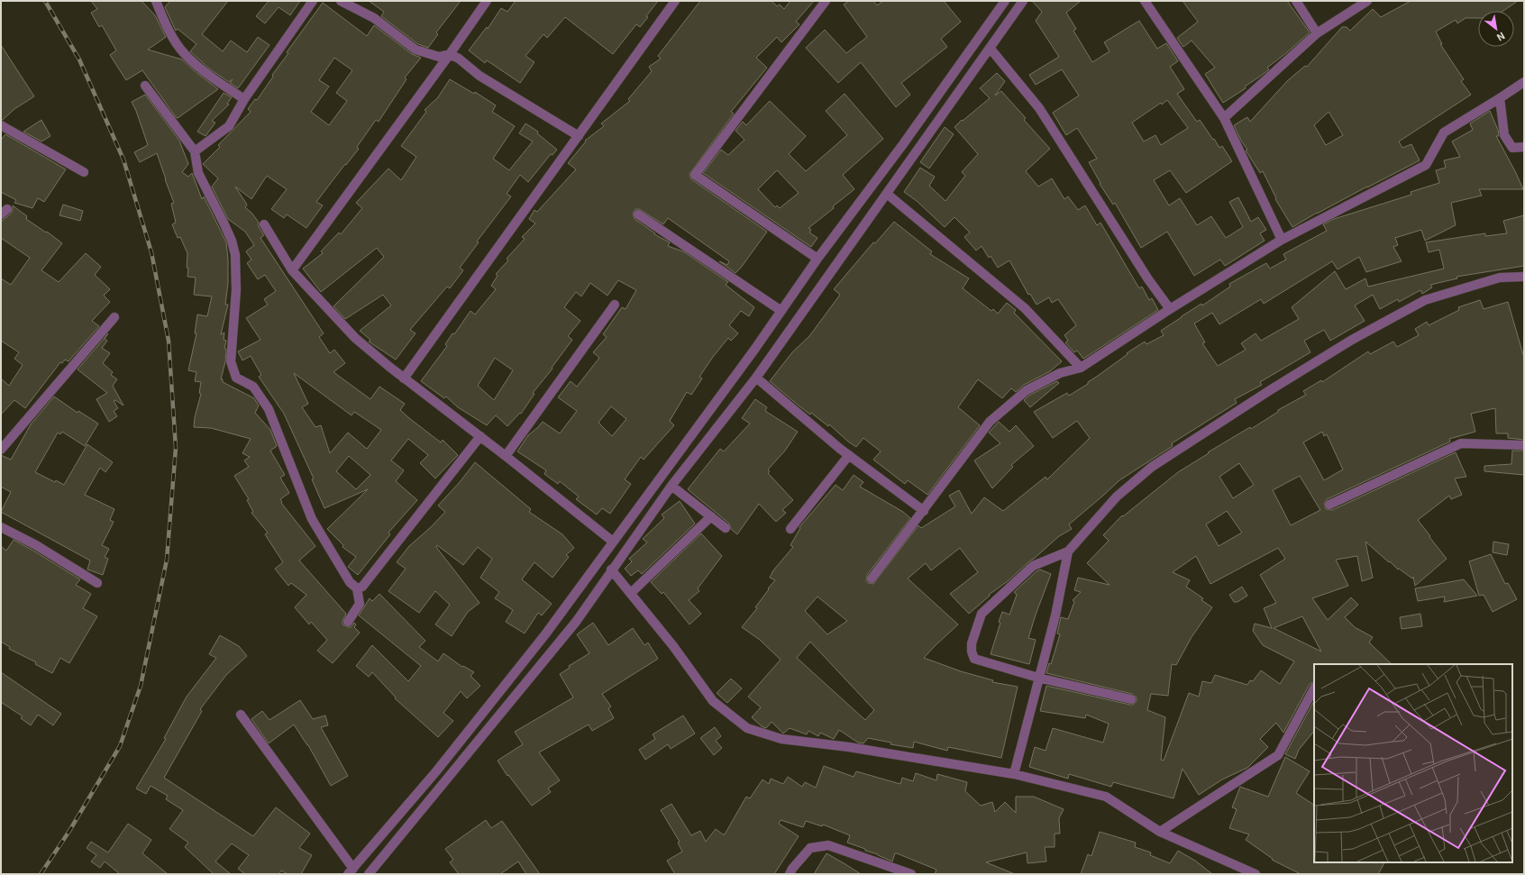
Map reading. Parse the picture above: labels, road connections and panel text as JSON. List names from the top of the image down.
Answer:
{
  "north": "bottom right"
}
